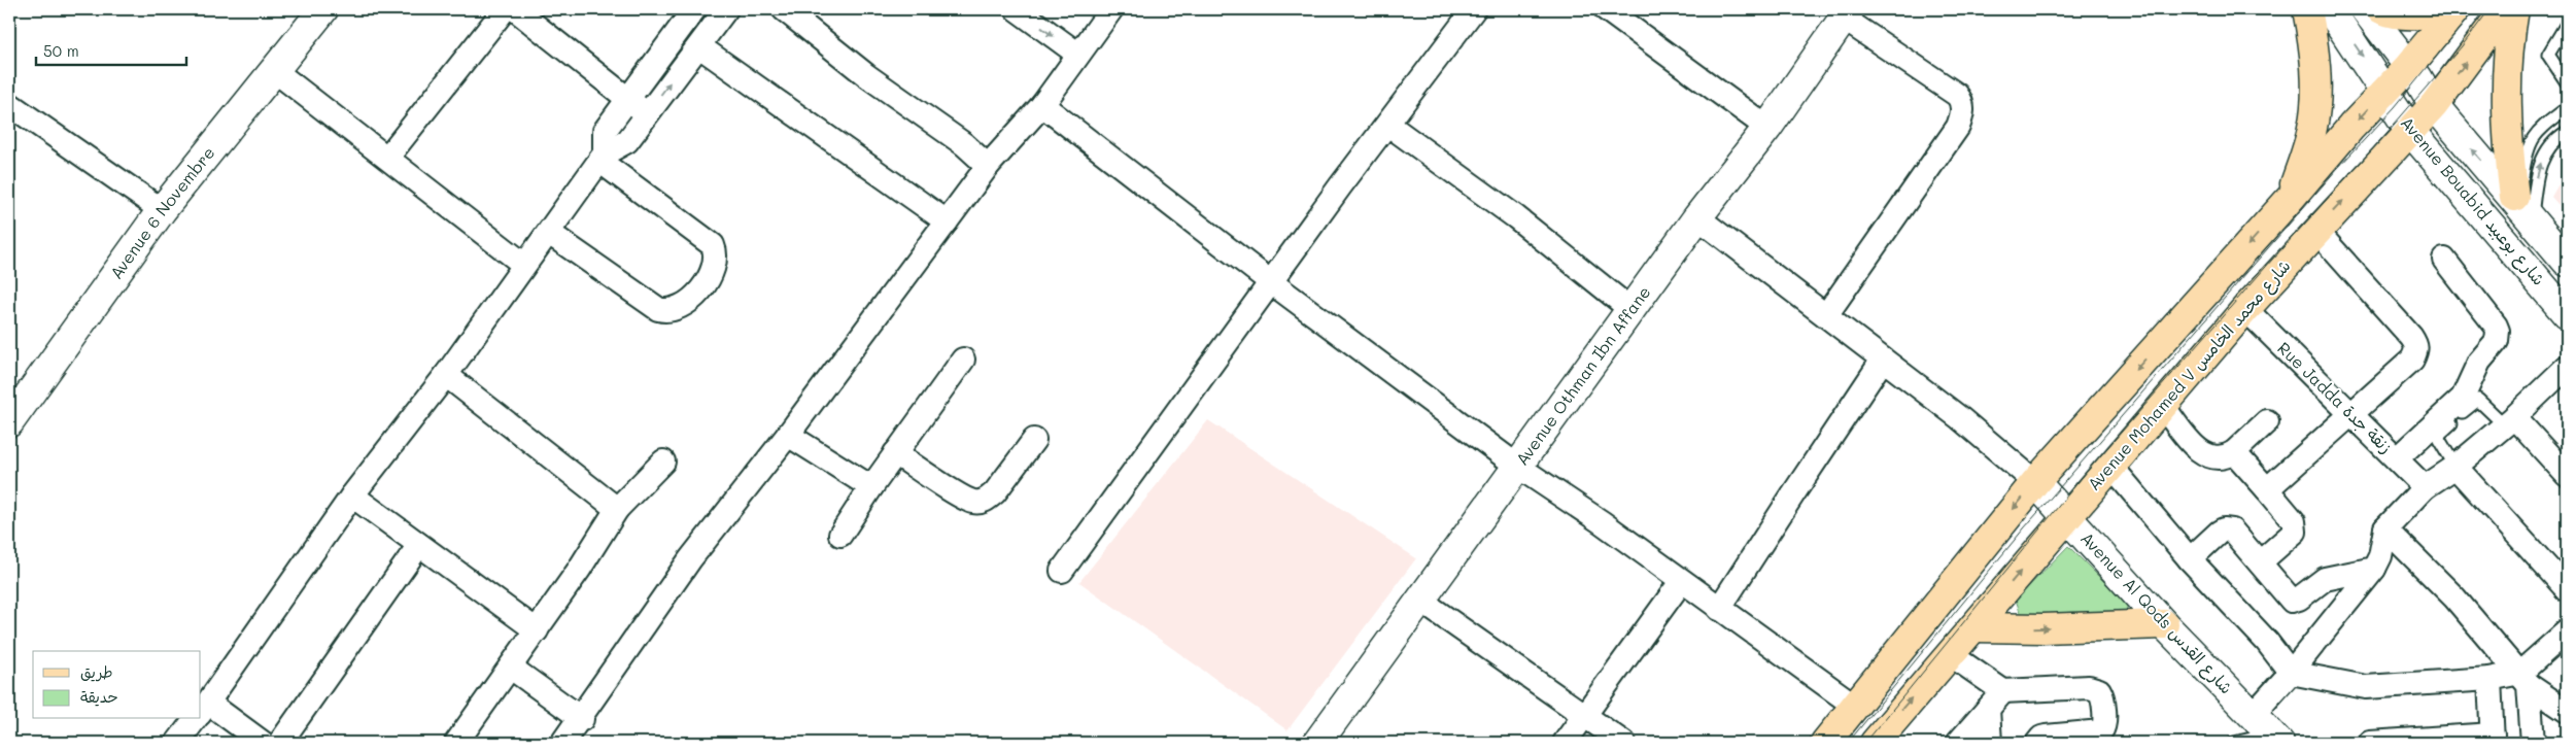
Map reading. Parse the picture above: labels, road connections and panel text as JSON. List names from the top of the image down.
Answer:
{
  "streets": {
    "main road": ["Avenue Mohamed V شارع محمد الخامس"],
    "street": [
      "Avenue Bouabid شارع بوعبيد",
      "Avenue 6 Novembre",
      "Avenue Othman Ibn Affane",
      "Rue Jadda زنقة جدة",
      "Avenue Al Qods شارع القدس"
    ]
  },
  "crossings": [
    ["Avenue Bouabid شارع بوعبيد", "Avenue Mohamed V شارع محمد الخامس"],
    ["Avenue Mohamed V شارع محمد الخامس", "Rue Jadda زنقة جدة"],
    ["Avenue Mohamed V شارع محمد الخامس", "Avenue Al Qods شارع القدس"]
  ],
  "legend": ["طريق", "حديقة"],
  "scale_bar": "50 m"
}
